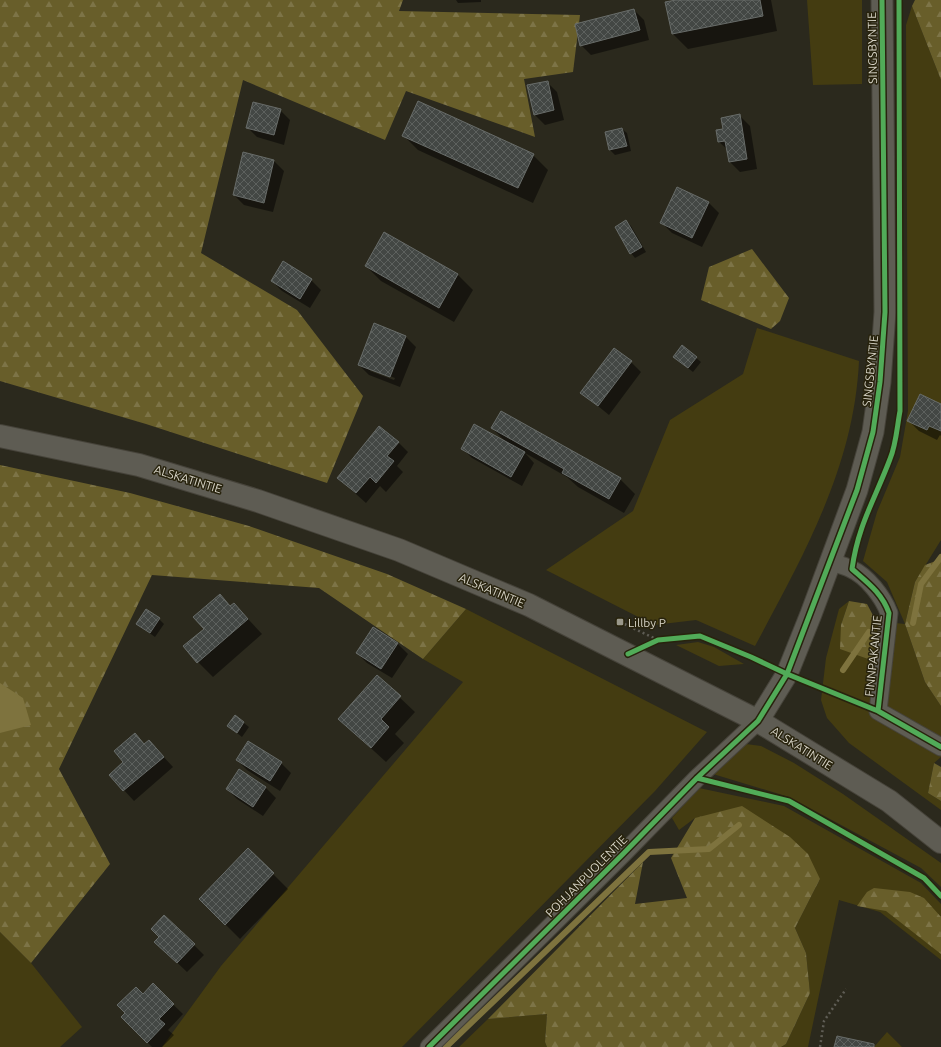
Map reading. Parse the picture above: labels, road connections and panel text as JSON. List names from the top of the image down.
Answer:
{
  "streets": {
    "main road": ["ALSKATINTIE"],
    "street": ["SINGSBYNTIE", "FINNPAKANTIE", "POHJANPUOLENTIE"]
  },
  "crossings": [
    ["SINGSBYNTIE", "ALSKATINTIE"],
    ["SINGSBYNTIE", "FINNPAKANTIE"],
    ["SINGSBYNTIE", "POHJANPUOLENTIE"],
    ["ALSKATINTIE", "POHJANPUOLENTIE"]
  ],
  "places": {
    "transit": ["Lillby P"]
  }
}
